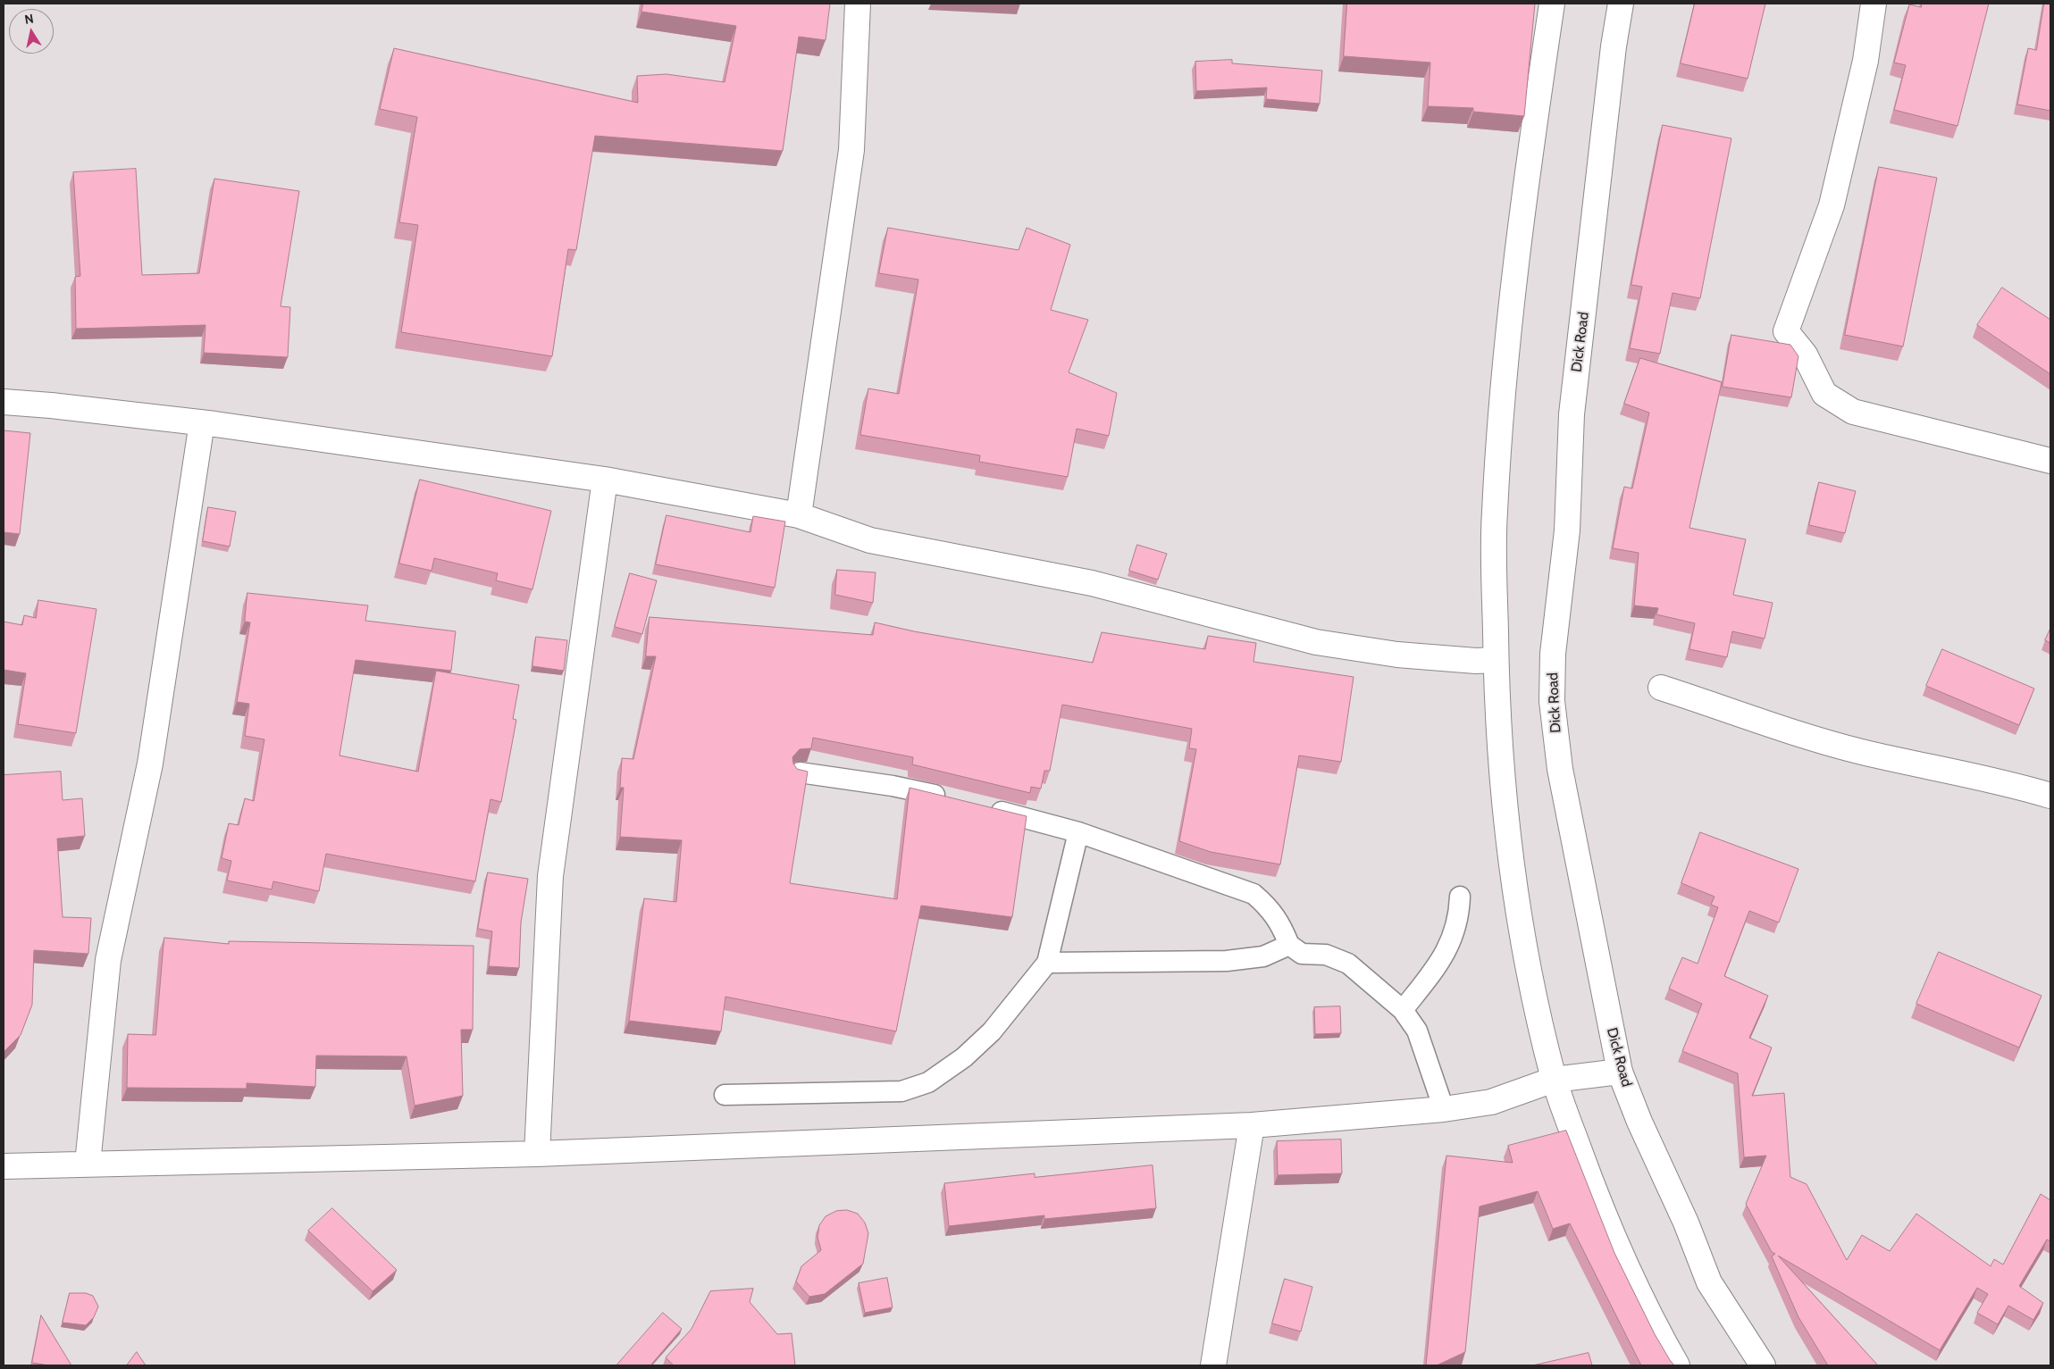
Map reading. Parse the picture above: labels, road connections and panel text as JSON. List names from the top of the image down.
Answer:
{
  "streets": {
    "street": ["Dick Road"]
  },
  "north": "top"
}
